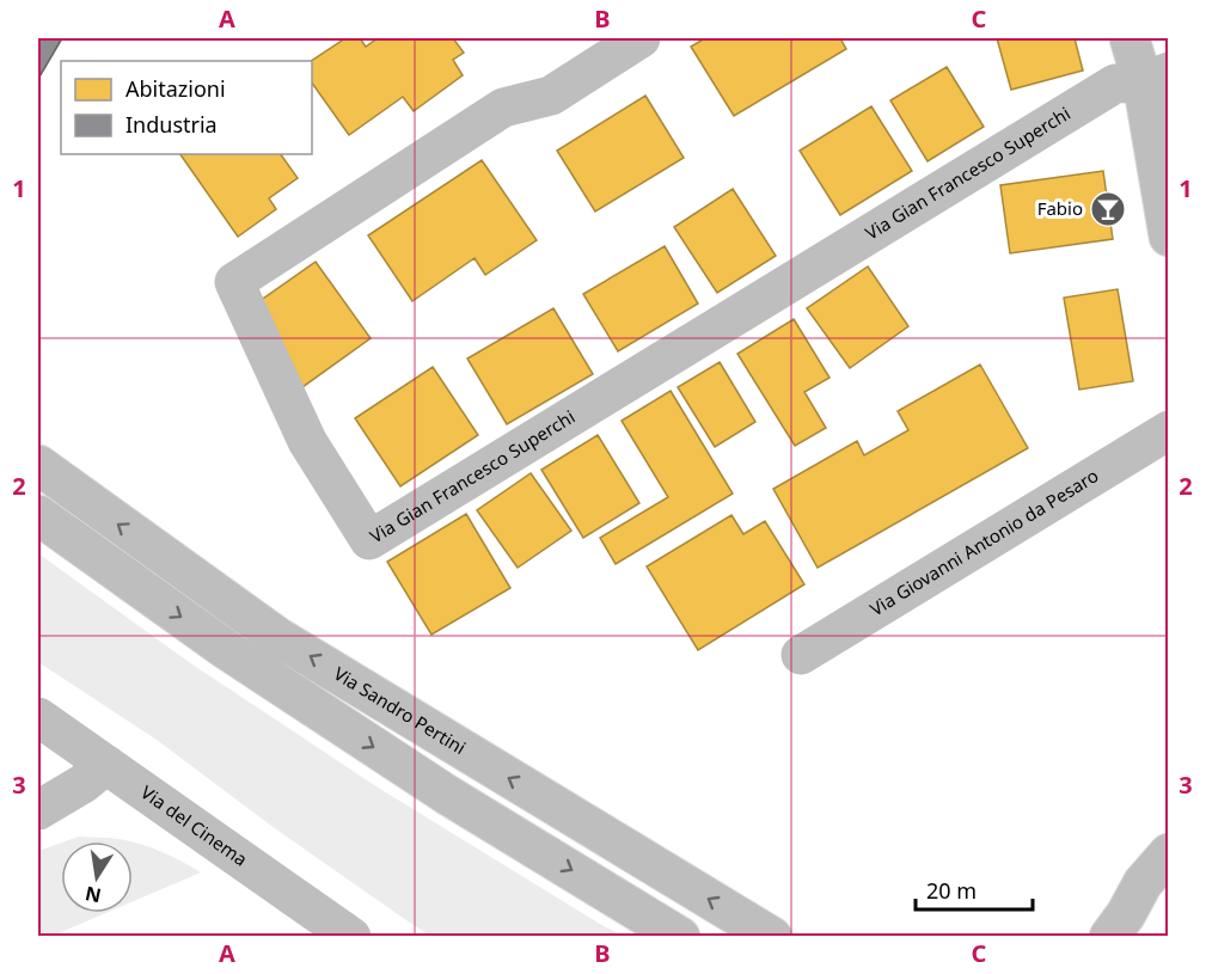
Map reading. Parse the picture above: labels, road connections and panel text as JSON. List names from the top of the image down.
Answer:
{
  "streets": {
    "street": [
      "Via Gian Francesco Superchi",
      "Via Giovanni Antonio da Pesaro",
      "Via Sandro Pertini",
      "Via del Cinema"
    ]
  },
  "places": {
    "bar": ["Fabio"]
  },
  "legend": ["Abitazioni", "Industria"],
  "scale_bar": "20 m",
  "north": "bottom",
  "grid": {
    "columns": ["A", "B", "C"],
    "rows": ["1", "2", "3"]
  }
}
